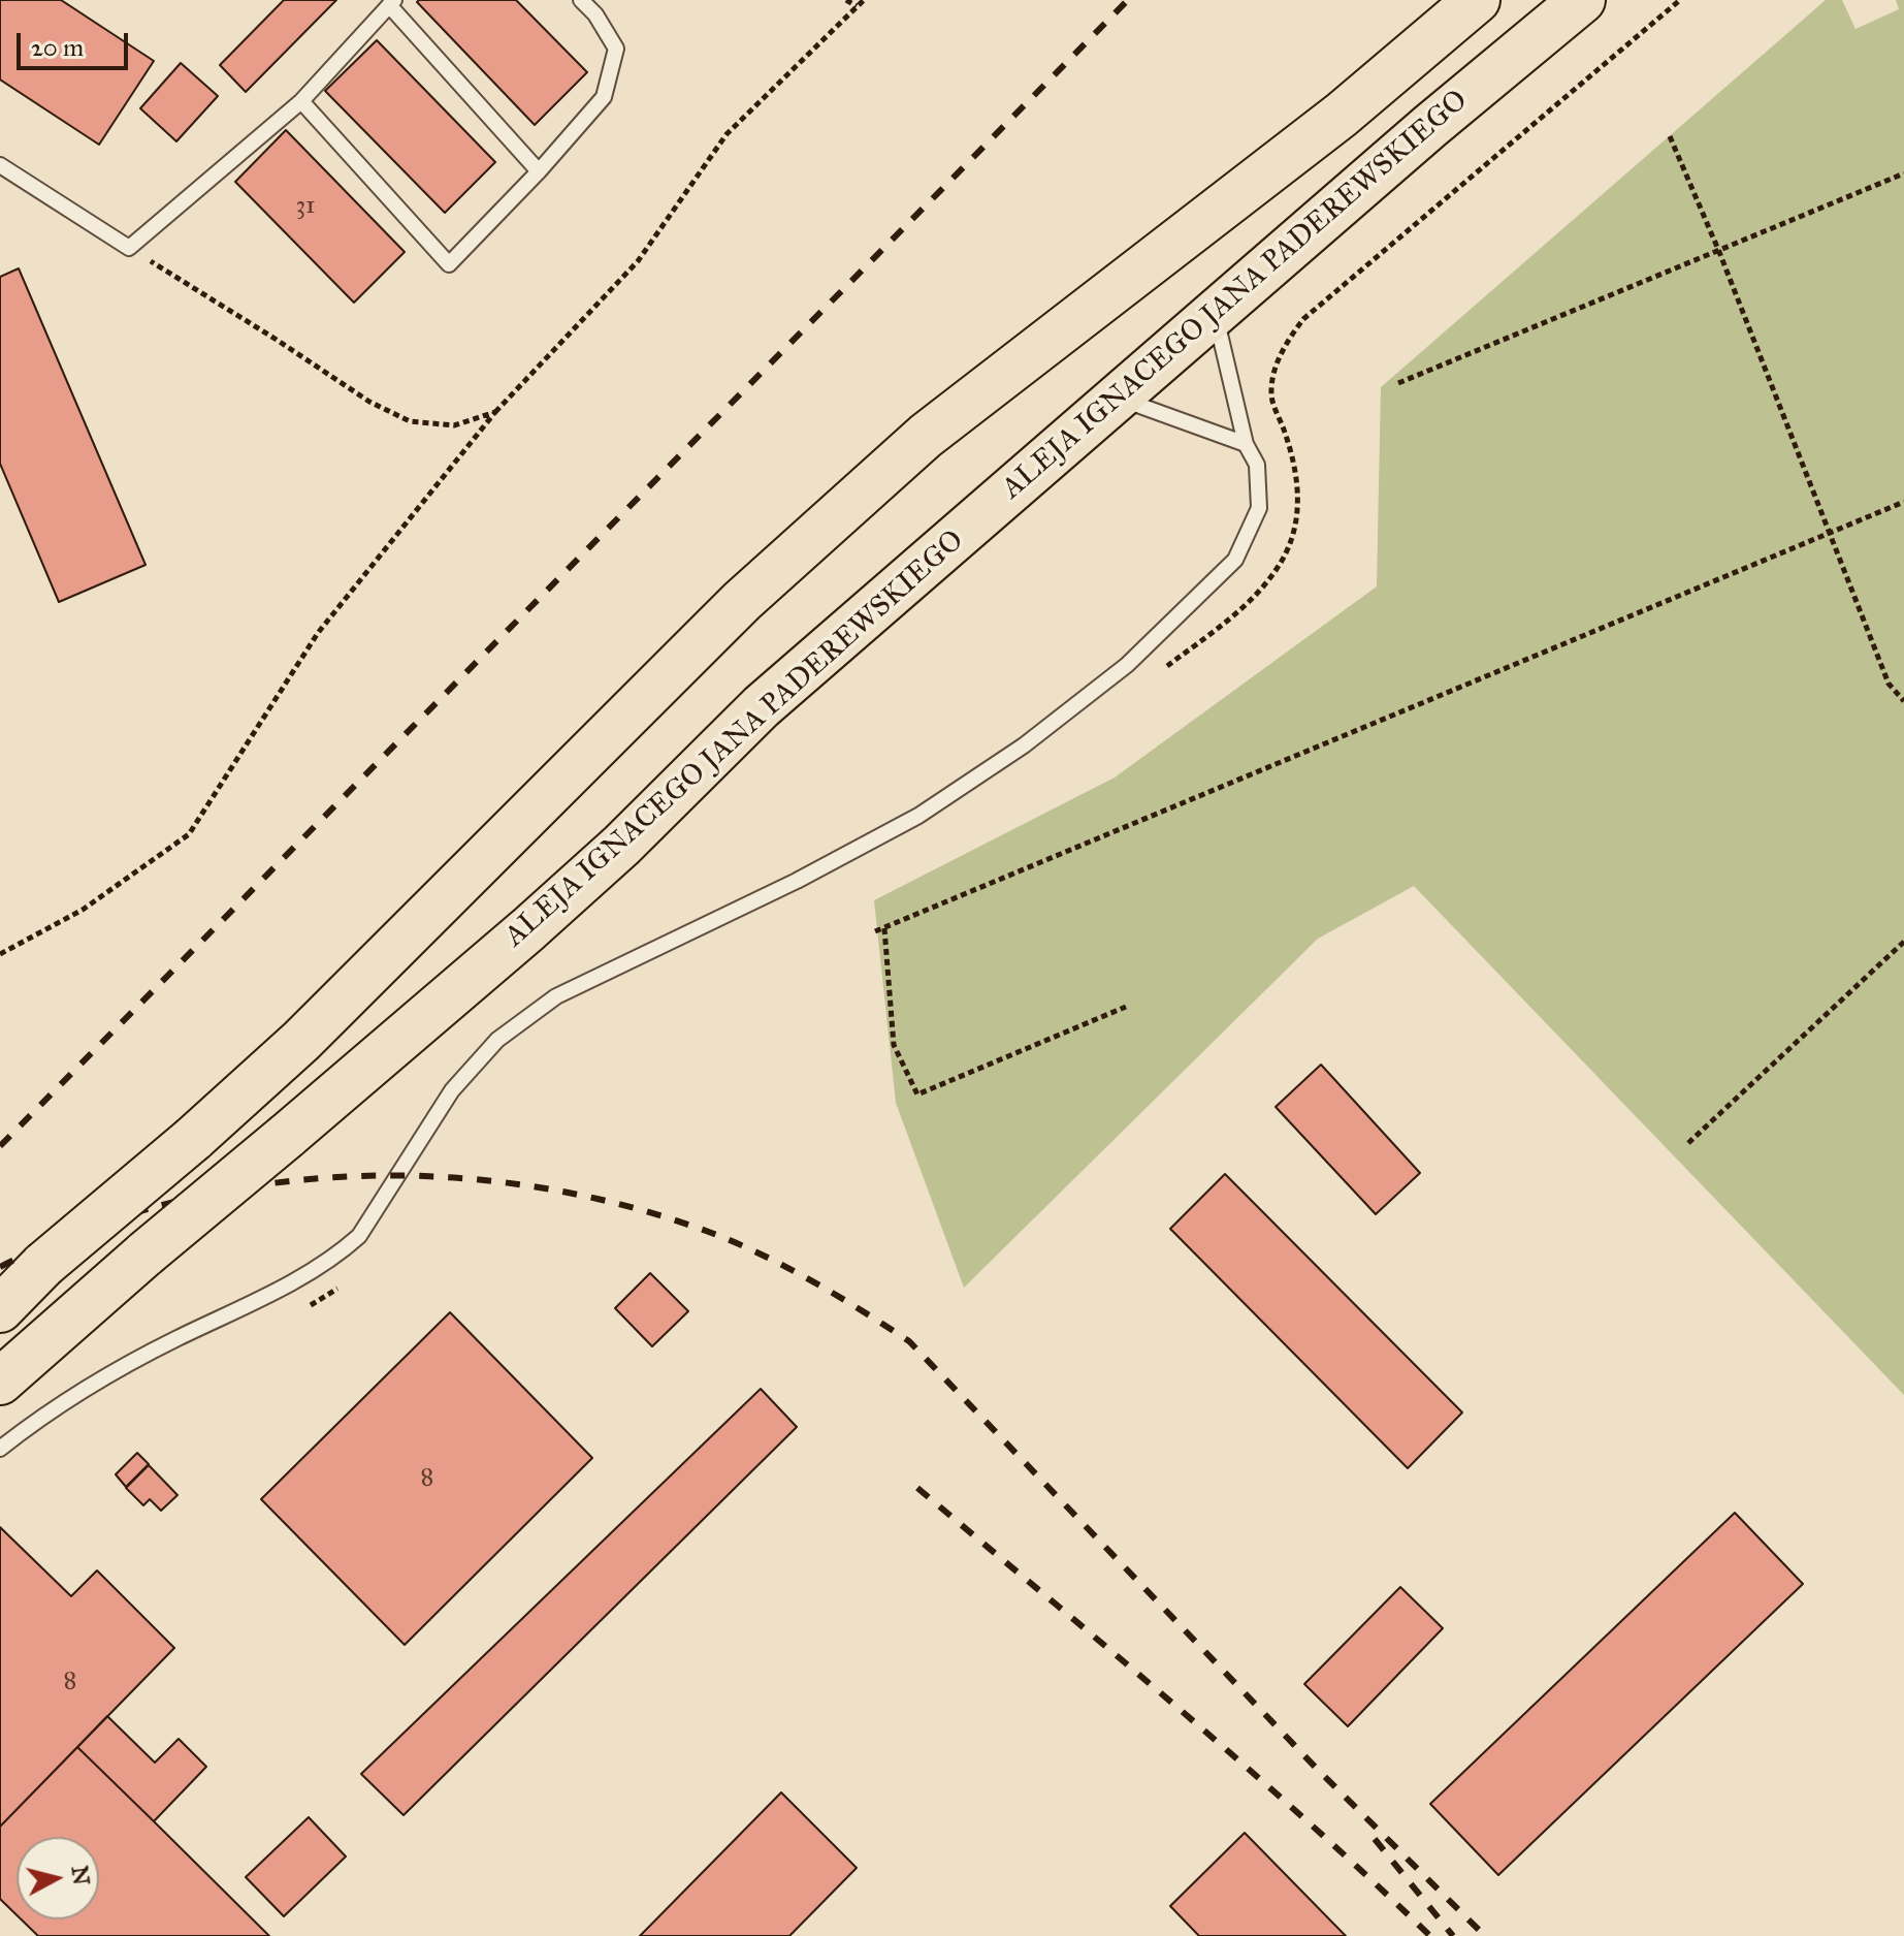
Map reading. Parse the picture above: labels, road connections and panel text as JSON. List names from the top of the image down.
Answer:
{
  "streets": {
    "main road": ["ALEJA IGNACEGO JANA PADEREWSKIEGO"]
  },
  "house_numbers": ["31", "8", "8"],
  "scale_bar": "20 m",
  "north": "right"
}
